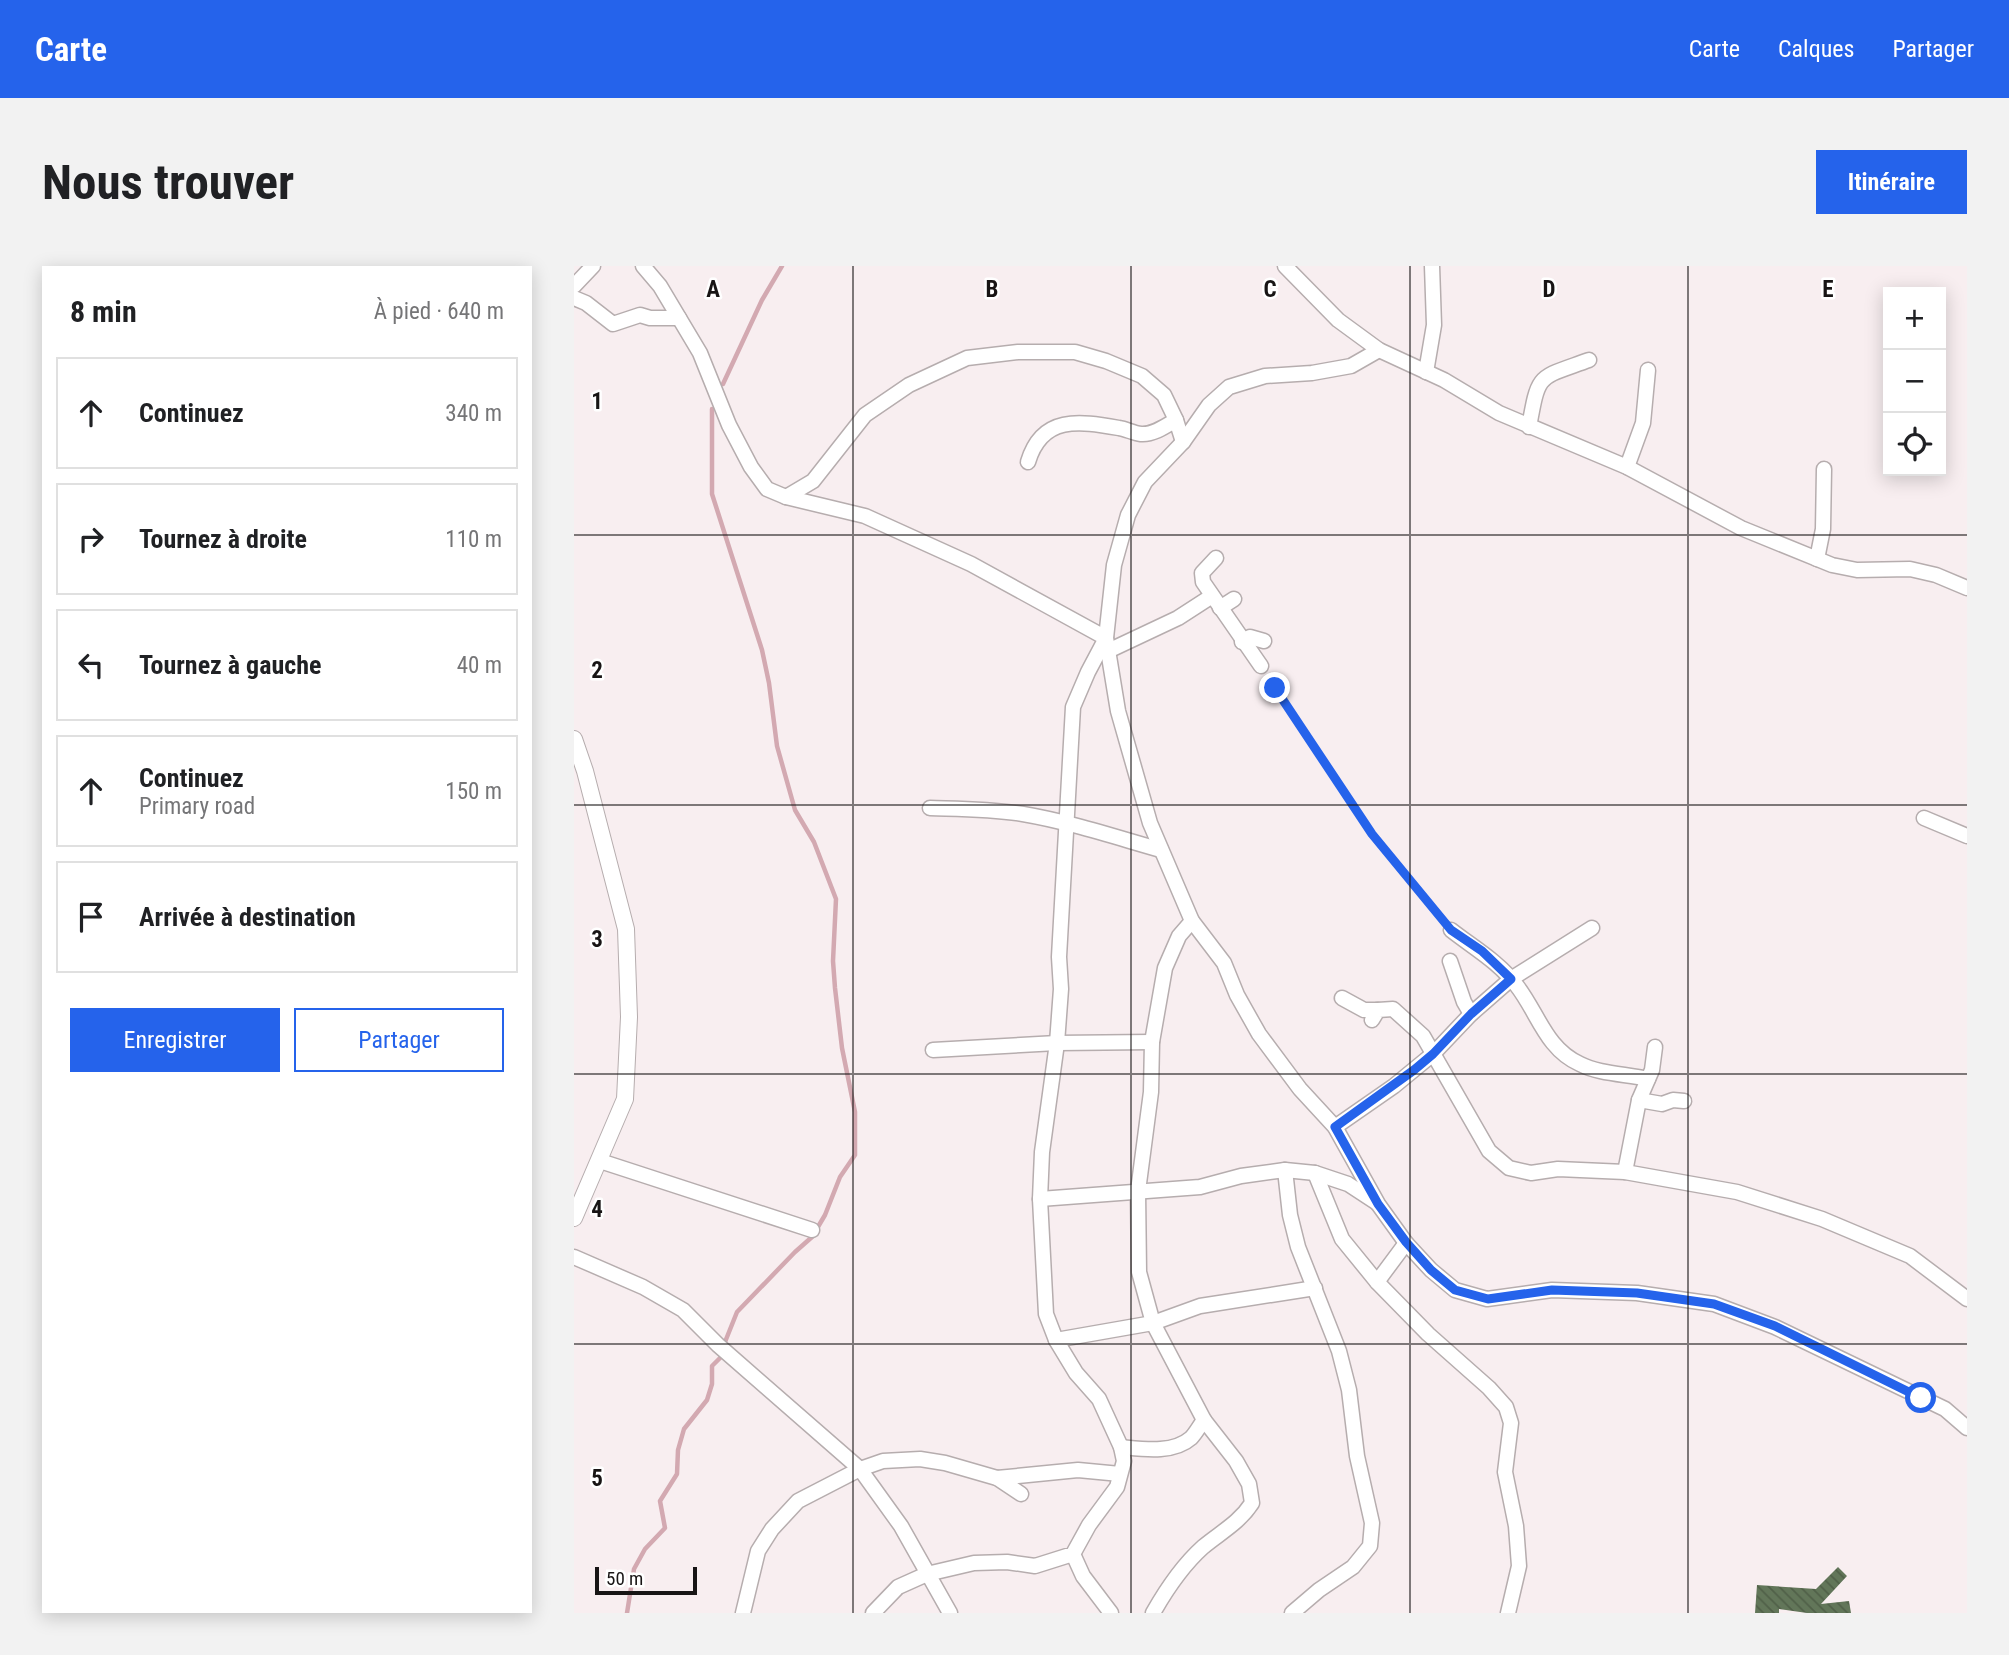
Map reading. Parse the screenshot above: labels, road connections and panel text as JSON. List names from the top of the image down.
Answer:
{
  "scale_bar": "50 m",
  "page": {
    "header": "Carte",
    "nav": ["Carte", "Calques", "Partager"],
    "buttons": [
      "Itinéraire",
      ["Enregistrer", "Partager"]
    ],
    "title": "Nous trouver",
    "heading": ["8 min", "À pied · 640 m"],
    "map_buttons": ["+", "−"],
    "list": [
      ["Continuez", "340 m"],
      ["Tournez à droite", "110 m"],
      ["Tournez à gauche", "40 m"],
      ["Continuez", "Primary road", "150 m"],
      "Arrivée à destination"
    ],
    "scale": "50 m"
  },
  "grid": {
    "columns": [
      "A",
      "B",
      "C",
      "D",
      "E"
    ],
    "rows": [
      "1",
      "2",
      "3",
      "4",
      "5"
    ]
  }
}
